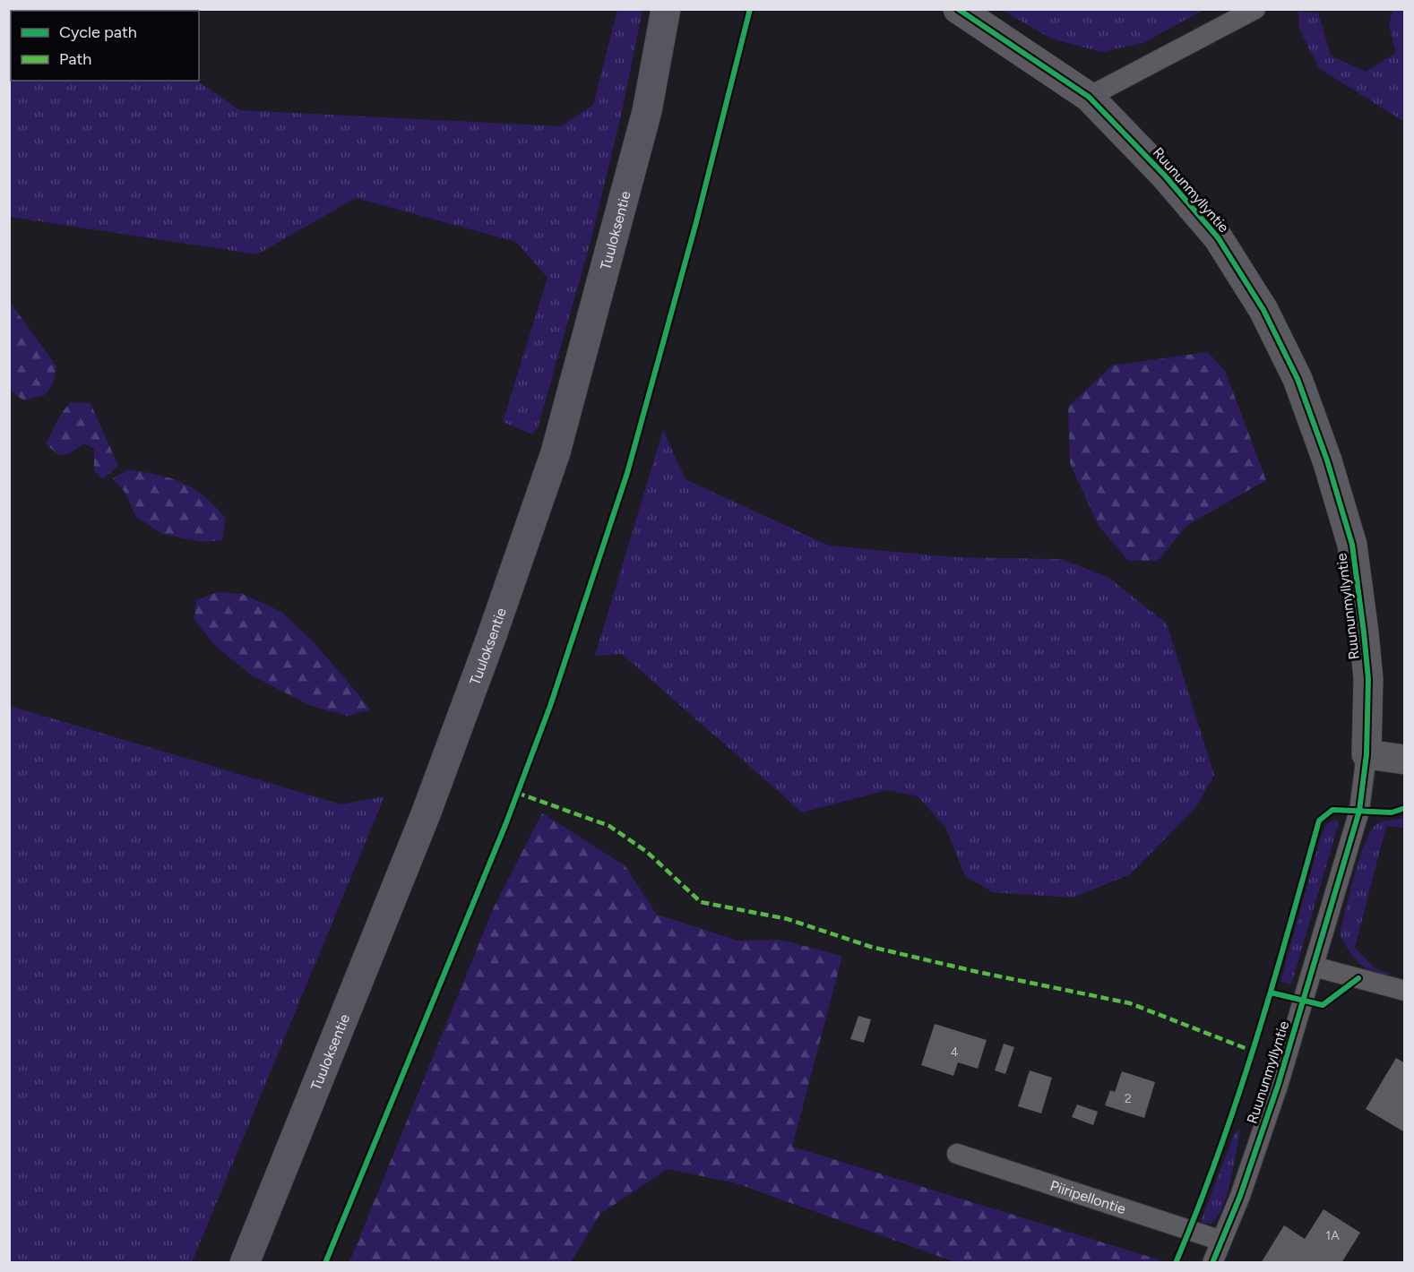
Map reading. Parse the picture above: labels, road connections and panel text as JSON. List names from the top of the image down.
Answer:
{
  "streets": {
    "highway": ["Tuuloksentie"],
    "street": ["Ruununmyllyntie", "Piiripellontie"]
  },
  "crossings": [
    ["Ruununmyllyntie", "Piiripellontie"]
  ],
  "house_numbers": ["4", "2", "1A"],
  "legend": ["Cycle path", "Path"]
}
